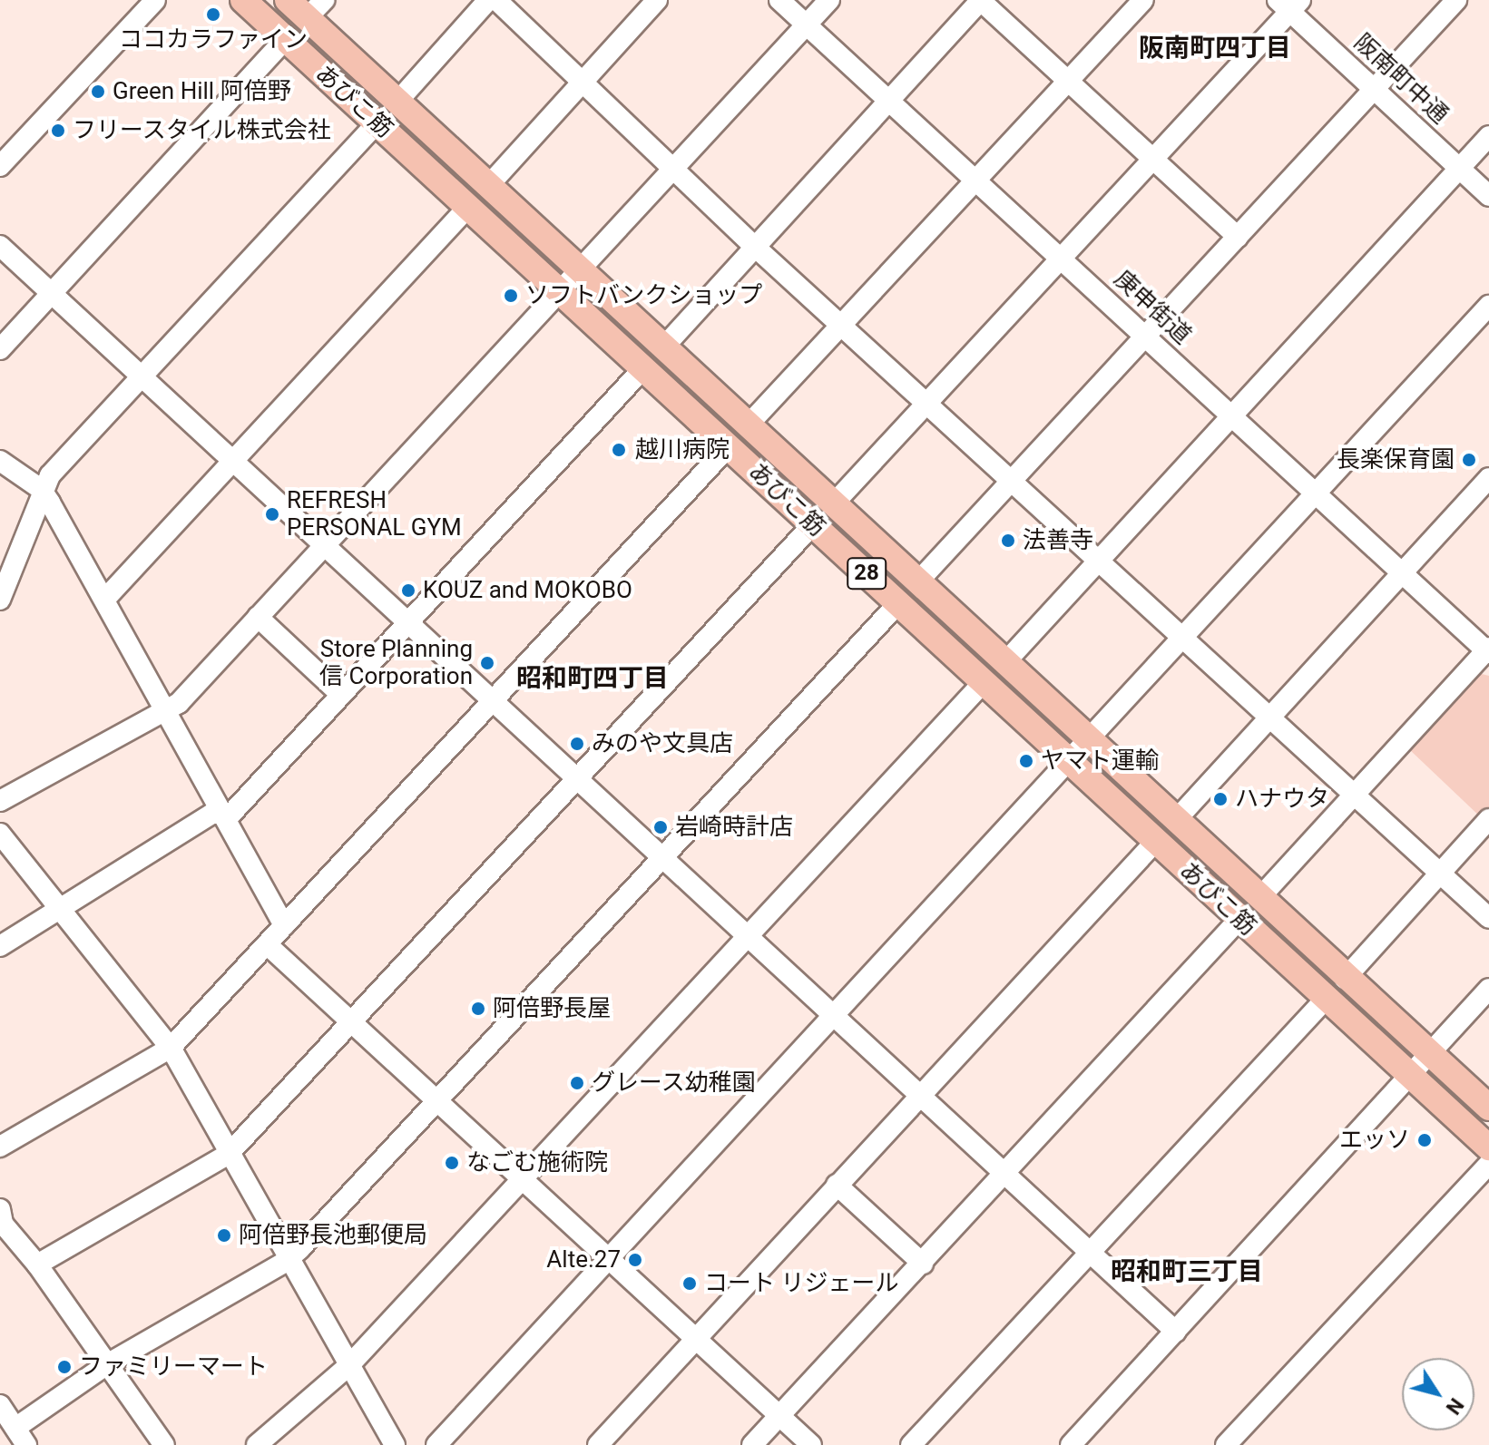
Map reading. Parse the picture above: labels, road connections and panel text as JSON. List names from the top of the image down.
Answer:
{
  "streets": {
    "main road": ["あびこ筋", "28"],
    "street": ["阪南町中通", "庚申街道"]
  },
  "districts": ["阪南町四丁目", "昭和町四丁目", "昭和町三丁目"],
  "places": [
    "ココカラファイン",
    "Green Hill 阿倍野",
    "フリースタイル株式会社",
    "ソフトバンクショップ",
    "越川病院",
    "長楽保育園",
    "REFRESH PERSONAL GYM",
    "法善寺",
    "KOUZ and MOKOBO",
    "Store Planning 信 Corporation",
    "みのや文具店",
    "ヤマト運輸",
    "ハナウタ",
    "岩崎時計店",
    "阿倍野長屋",
    "グレース幼稚園",
    "エッソ",
    "なごむ施術院",
    "阿倍野長池郵便局",
    "Alte.27",
    "コート リジェール",
    "ファミリーマート"
  ],
  "north": "bottom right"
}
